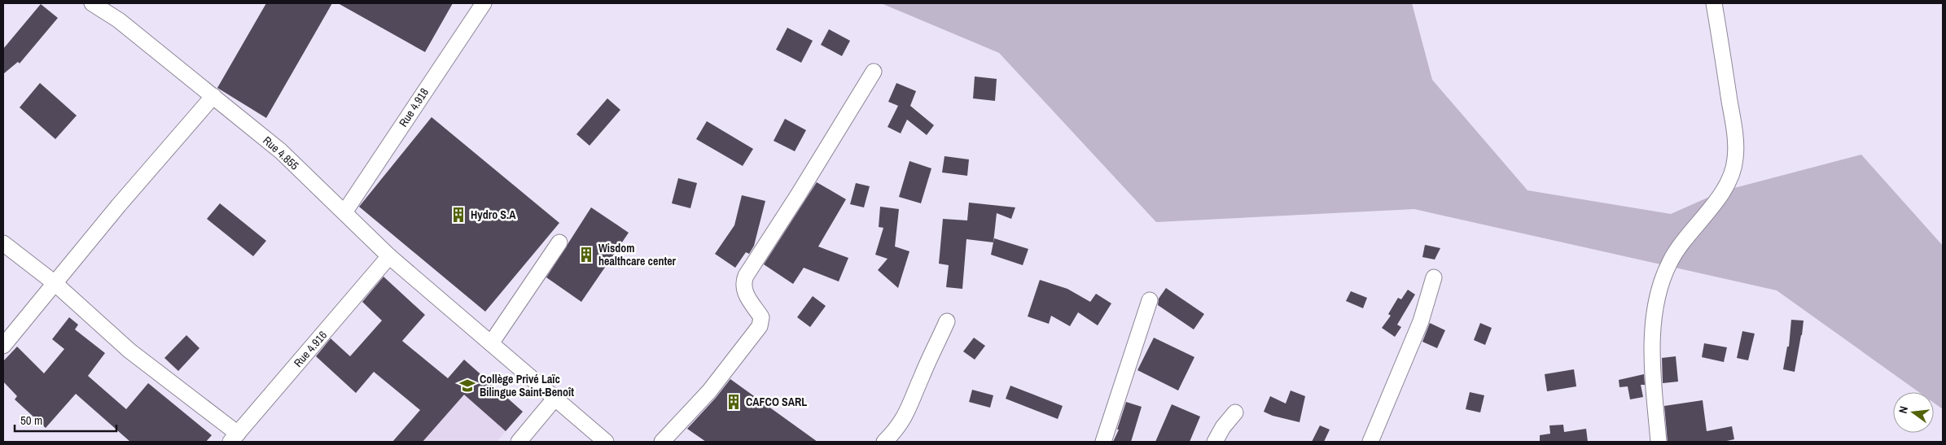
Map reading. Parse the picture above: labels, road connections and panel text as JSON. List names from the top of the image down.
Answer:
{
  "streets": {
    "street": ["Rue 4.918", "Rue 4.855", "Rue 4.916"]
  },
  "crossings": [
    ["Rue 4.918", "Rue 4.855"],
    ["Rue 4.855", "Rue 4.916"]
  ],
  "places": {
    "building": ["Hydro S.A", "Wisdom healthcare center", "CAFCO SARL"],
    "school or university": ["Collège Privé Laïc Bilingue Saint-Benoît"]
  },
  "scale_bar": "50 m",
  "north": "left"
}
